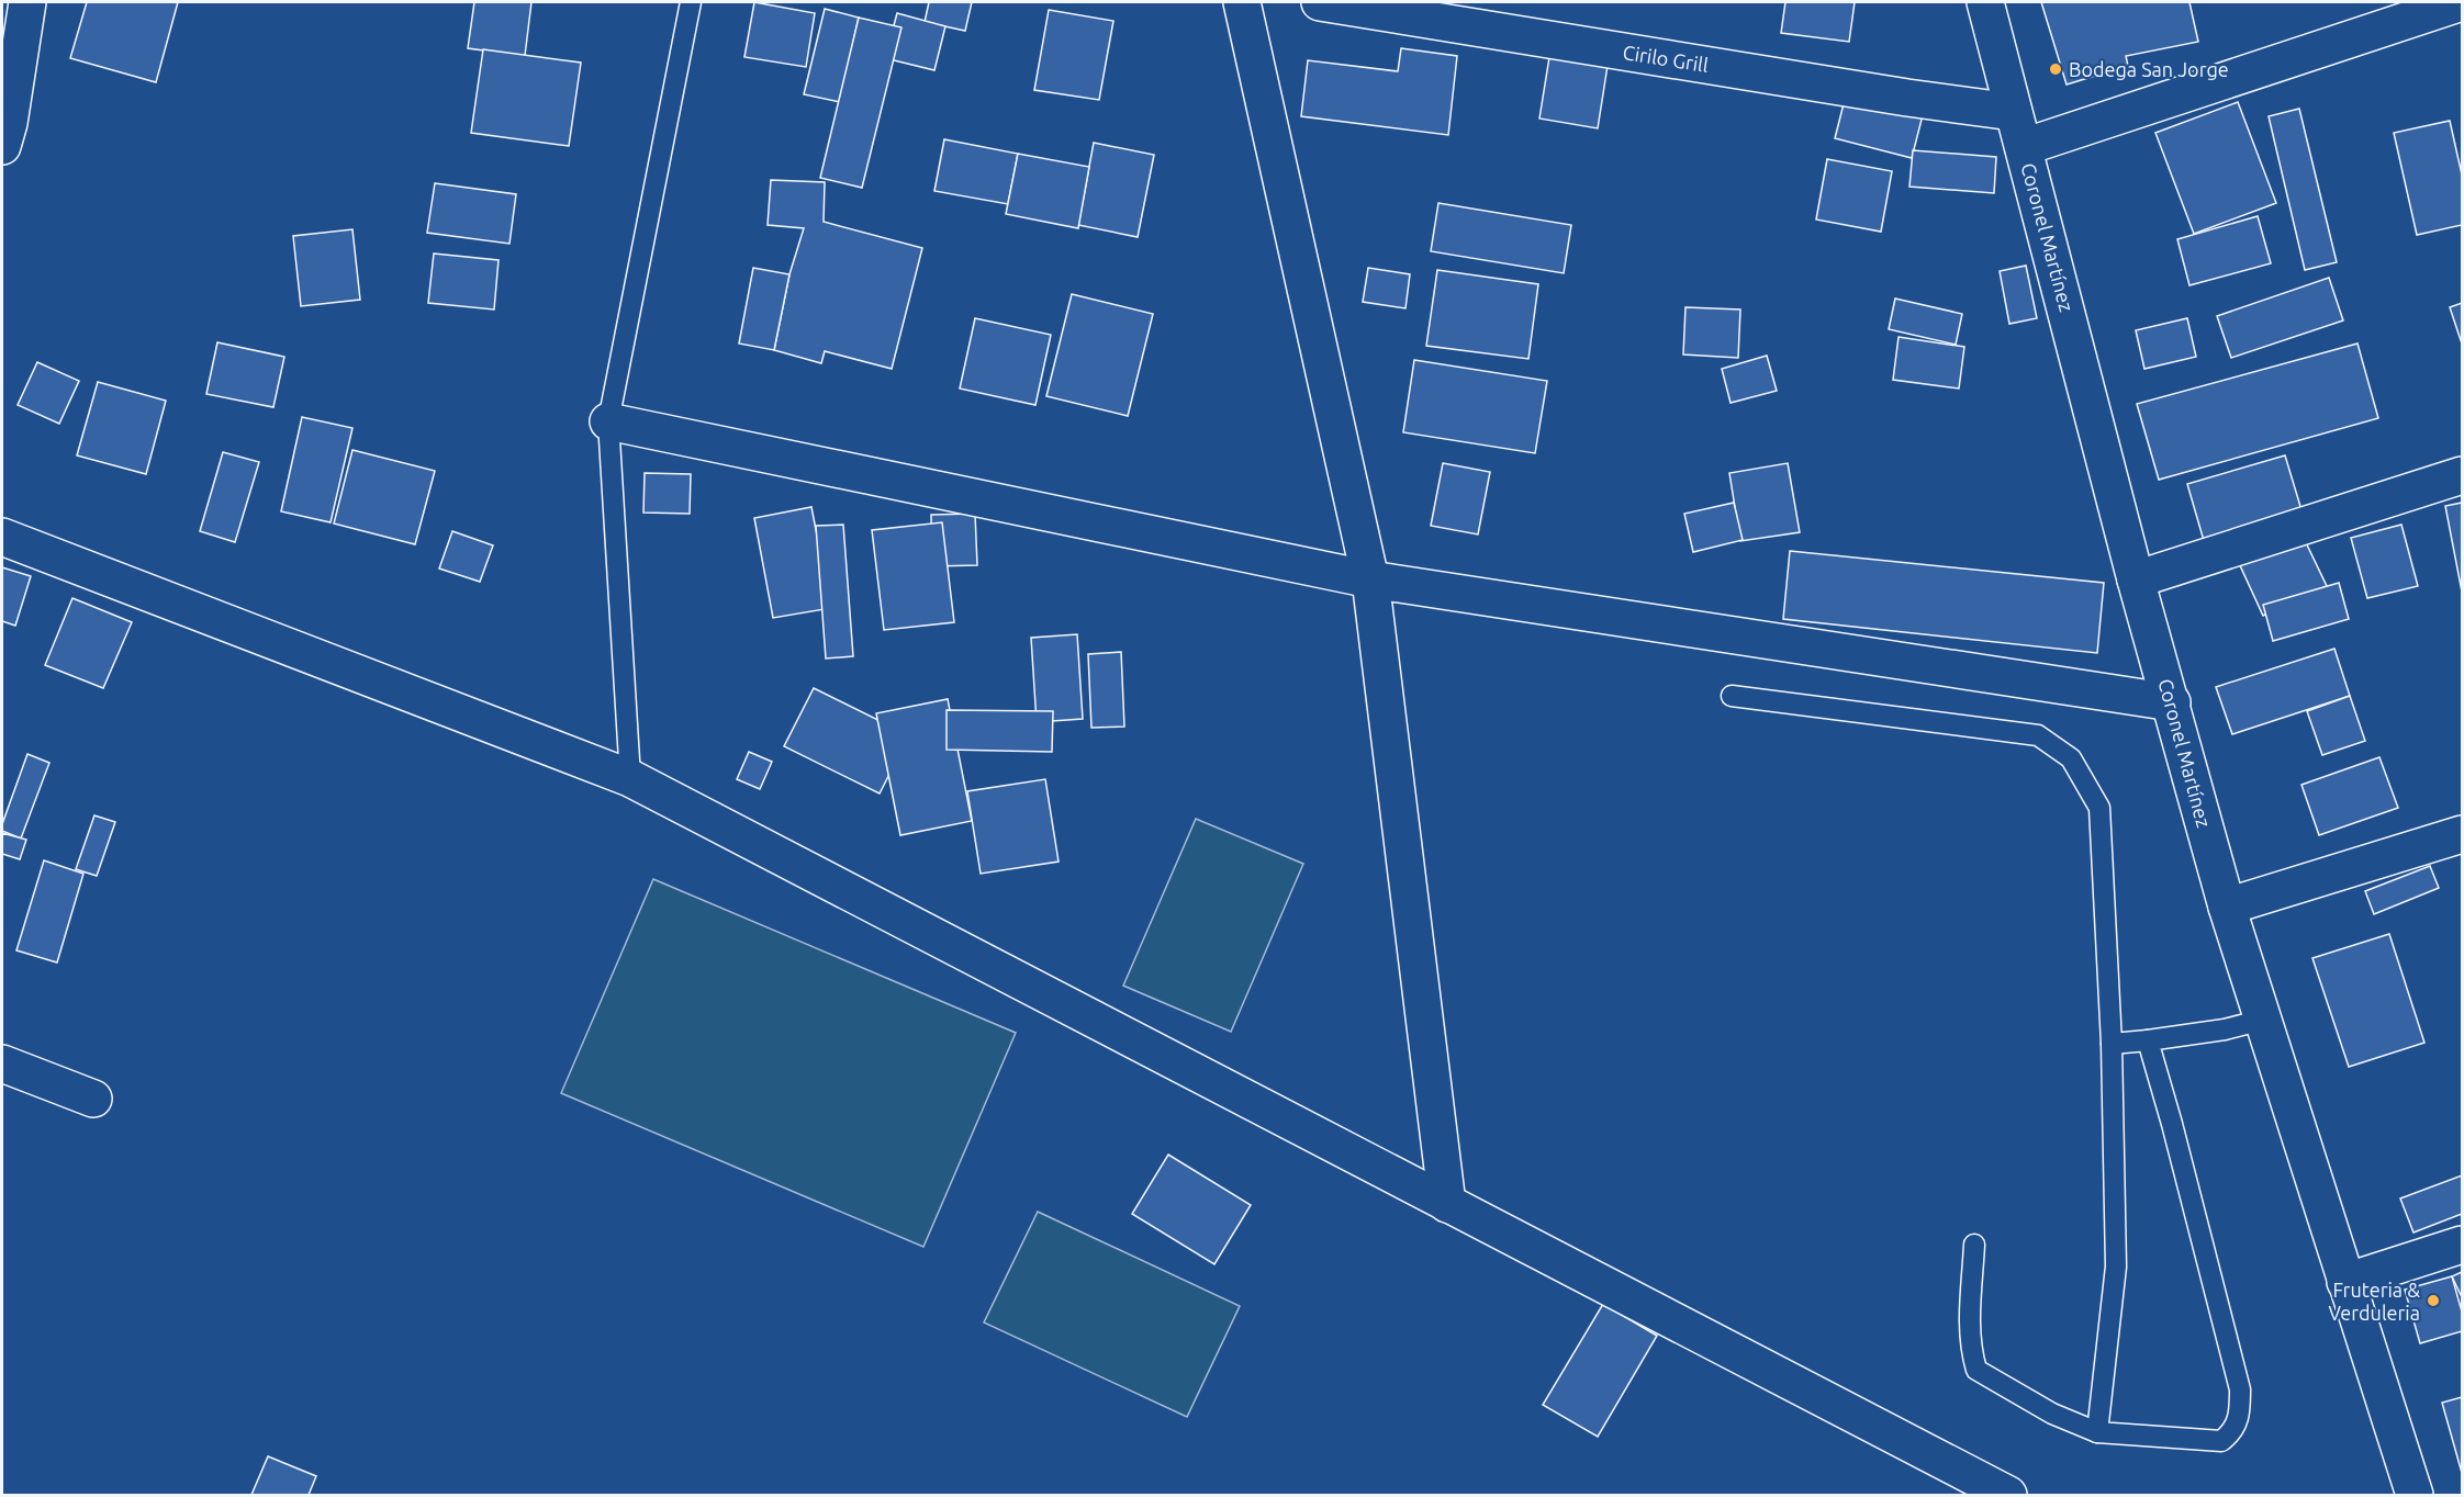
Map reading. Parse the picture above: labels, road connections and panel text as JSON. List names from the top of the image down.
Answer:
{
  "streets": {
    "street": ["Cirilo Grill", "Coronel Martínez"]
  },
  "crossings": [
    ["Cirilo Grill", "Coronel Martínez"]
  ],
  "places": ["Bodega San Jorge", "Fruteria & Verduleria"]
}
